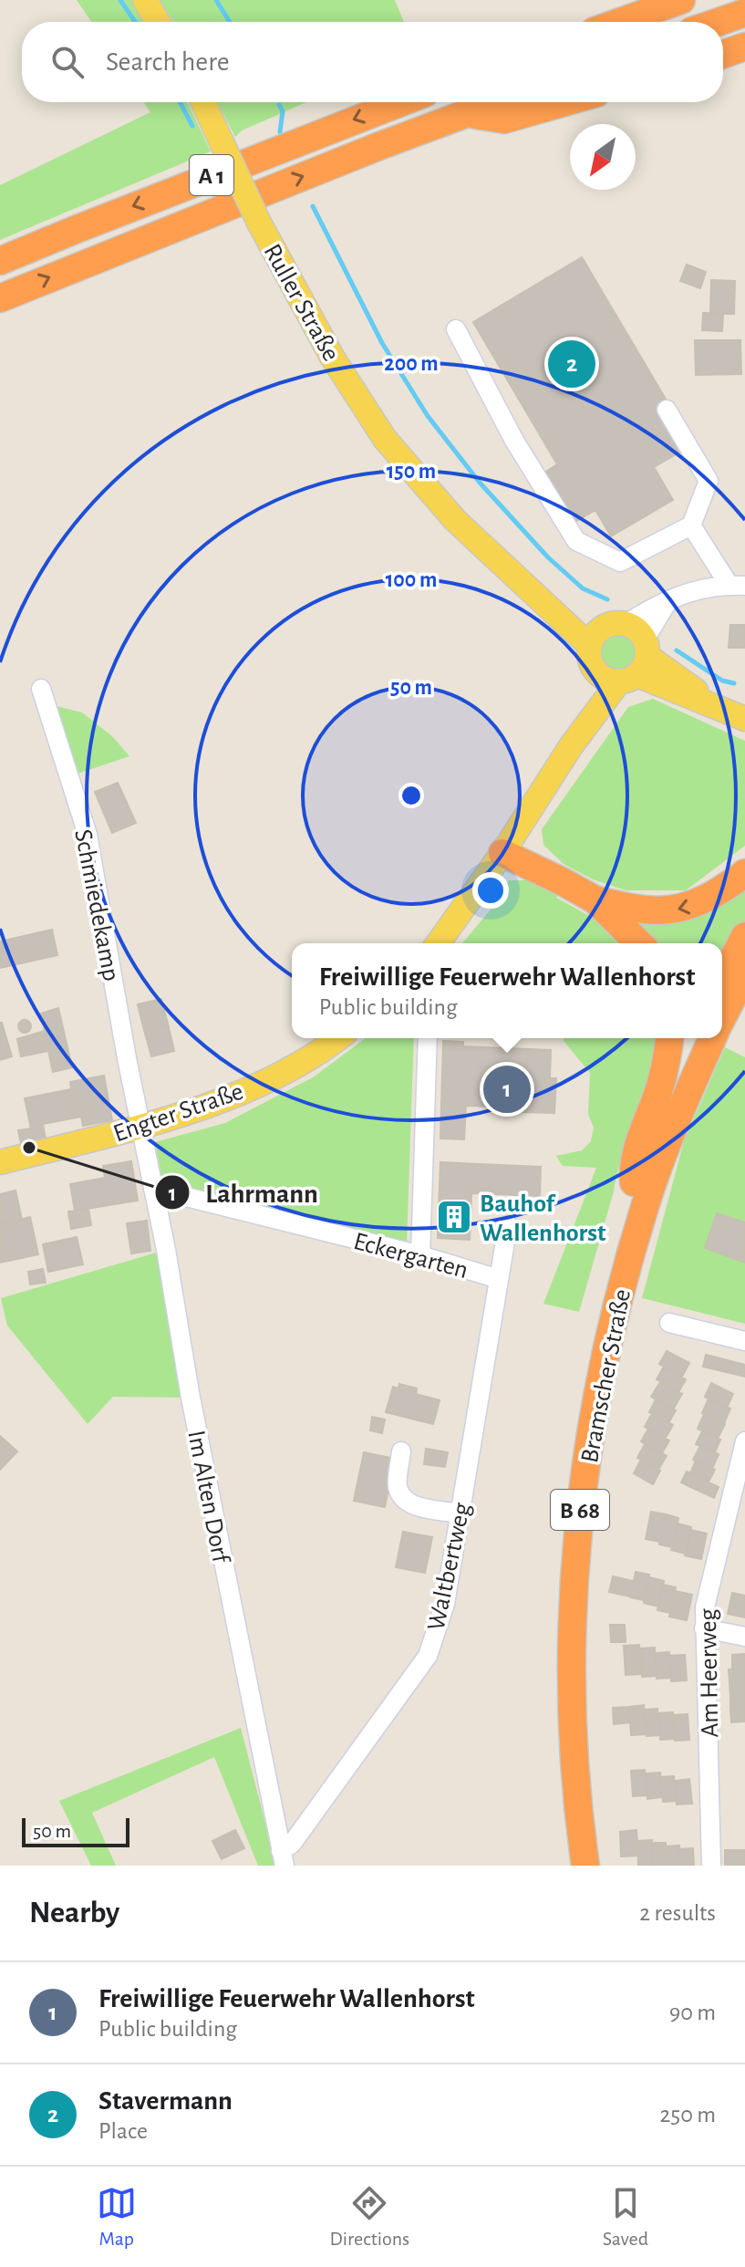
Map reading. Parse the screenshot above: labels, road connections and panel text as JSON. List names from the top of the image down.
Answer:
{
  "streets": {
    "highway": ["A 1", "Bramscher Straße", "B 68"],
    "main road": ["Ruller Straße", "Engter Straße"],
    "street": [
      "Schmiedekamp",
      "Eckergarten",
      "Im Alten Dorf",
      "Waltbertweg",
      "Am Heerweg"
    ]
  },
  "crossings": [
    ["Schmiedekamp", "Engter Straße"],
    ["Schmiedekamp", "Im Alten Dorf"],
    ["Engter Straße", "Im Alten Dorf"],
    ["Eckergarten", "Im Alten Dorf"],
    ["Eckergarten", "Waltbertweg"],
    ["Im Alten Dorf", "Waltbertweg"]
  ],
  "places": {
    "other": ["Lahrmann"],
    "building": ["Bauhof Wallenhorst"]
  },
  "scale_bar": "50 m",
  "north": "bottom left",
  "page": {
    "search": "Search here",
    "pins": ["2", "1"],
    "popup": ["Freiwillige Feuerwehr Wallenhorst", "Public building"],
    "scale": "50 m",
    "heading": ["Nearby", "2 results"],
    "list": [
      {
        "mark": "1",
        "name": "Freiwillige Feuerwehr Wallenhorst",
        "note": "Public building",
        "value": "90 m"
      },
      {
        "mark": "2",
        "name": "Stavermann",
        "note": "Place",
        "value": "250 m"
      }
    ],
    "nav": ["Map", "Directions", "Saved"]
  },
  "rings": [
    "200 m",
    "150 m",
    "100 m",
    "50 m"
  ]
}
